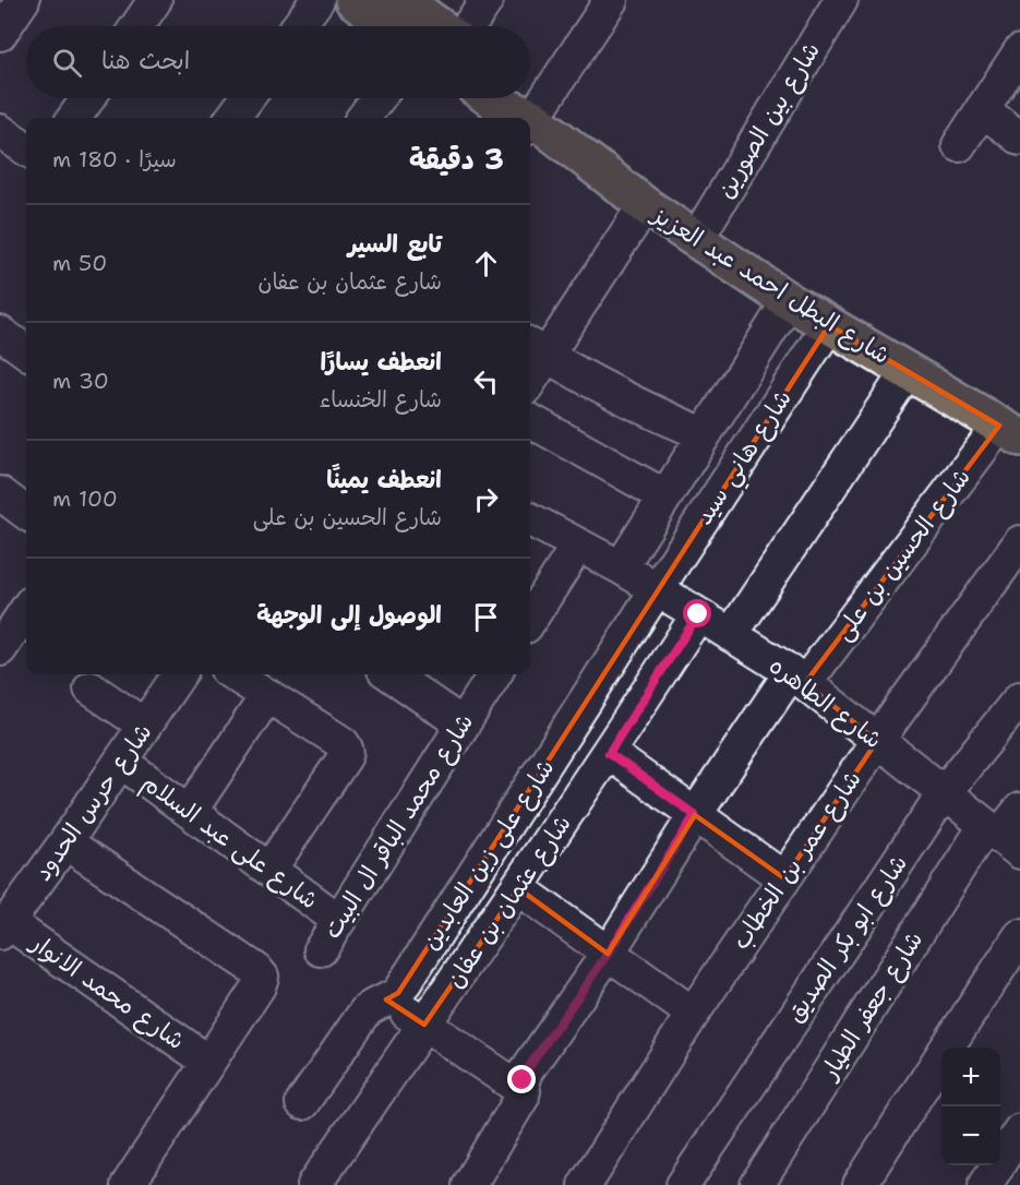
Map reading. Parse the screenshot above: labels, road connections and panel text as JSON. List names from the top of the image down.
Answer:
{
  "streets": {
    "main road": ["شارع البطل احمد عبد العزيز"],
    "street": [
      "شارع بين الصورين",
      "شارع هاني سيد",
      "شارع الحسين بن على",
      "شارع الطاهره",
      "شارع حرس الحدود",
      "شارع محمد الباقر ال البيت",
      "شارع على عبد السلام",
      "شارع على زين العابدين",
      "شارع عمر بن الخطاب",
      "شارع عثمان بن عفان",
      "شارع ابو بكر الصديق",
      "شارع محمد الانوار",
      "شارع جعفر الطيار"
    ]
  },
  "crossings": [
    ["شارع بين الصورين", "شارع البطل احمد عبد العزيز"],
    ["شارع البطل احمد عبد العزيز", "شارع هاني سيد"],
    ["شارع البطل احمد عبد العزيز", "شارع الحسين بن على"],
    ["شارع هاني سيد", "شارع الطاهره"],
    ["شارع هاني سيد", "شارع على زين العابدين"],
    ["شارع الحسين بن على", "شارع الطاهره"],
    ["شارع الطاهره", "شارع على زين العابدين"],
    ["شارع الطاهره", "شارع عمر بن الخطاب"],
    ["شارع الطاهره", "شارع عثمان بن عفان"],
    ["شارع الطاهره", "شارع ابو بكر الصديق"],
    ["شارع الطاهره", "شارع جعفر الطيار"],
    ["شارع حرس الحدود", "شارع على عبد السلام"],
    ["شارع حرس الحدود", "شارع محمد الانوار"],
    ["شارع محمد الباقر ال البيت", "شارع على عبد السلام"]
  ],
  "page": {
    "search": "ابحث هنا",
    "heading": ["3 دقيقة", "سيرًا · 180 m"],
    "list": [
      ["تابع السير", "شارع عثمان بن عفان", "50 m"],
      ["انعطف يسارًا", "شارع الخنساء", "30 m"],
      ["انعطف يمينًا", "شارع الحسين بن على", "100 m"],
      "الوصول إلى الوجهة"
    ],
    "map_buttons": ["+", "−"]
  }
}
